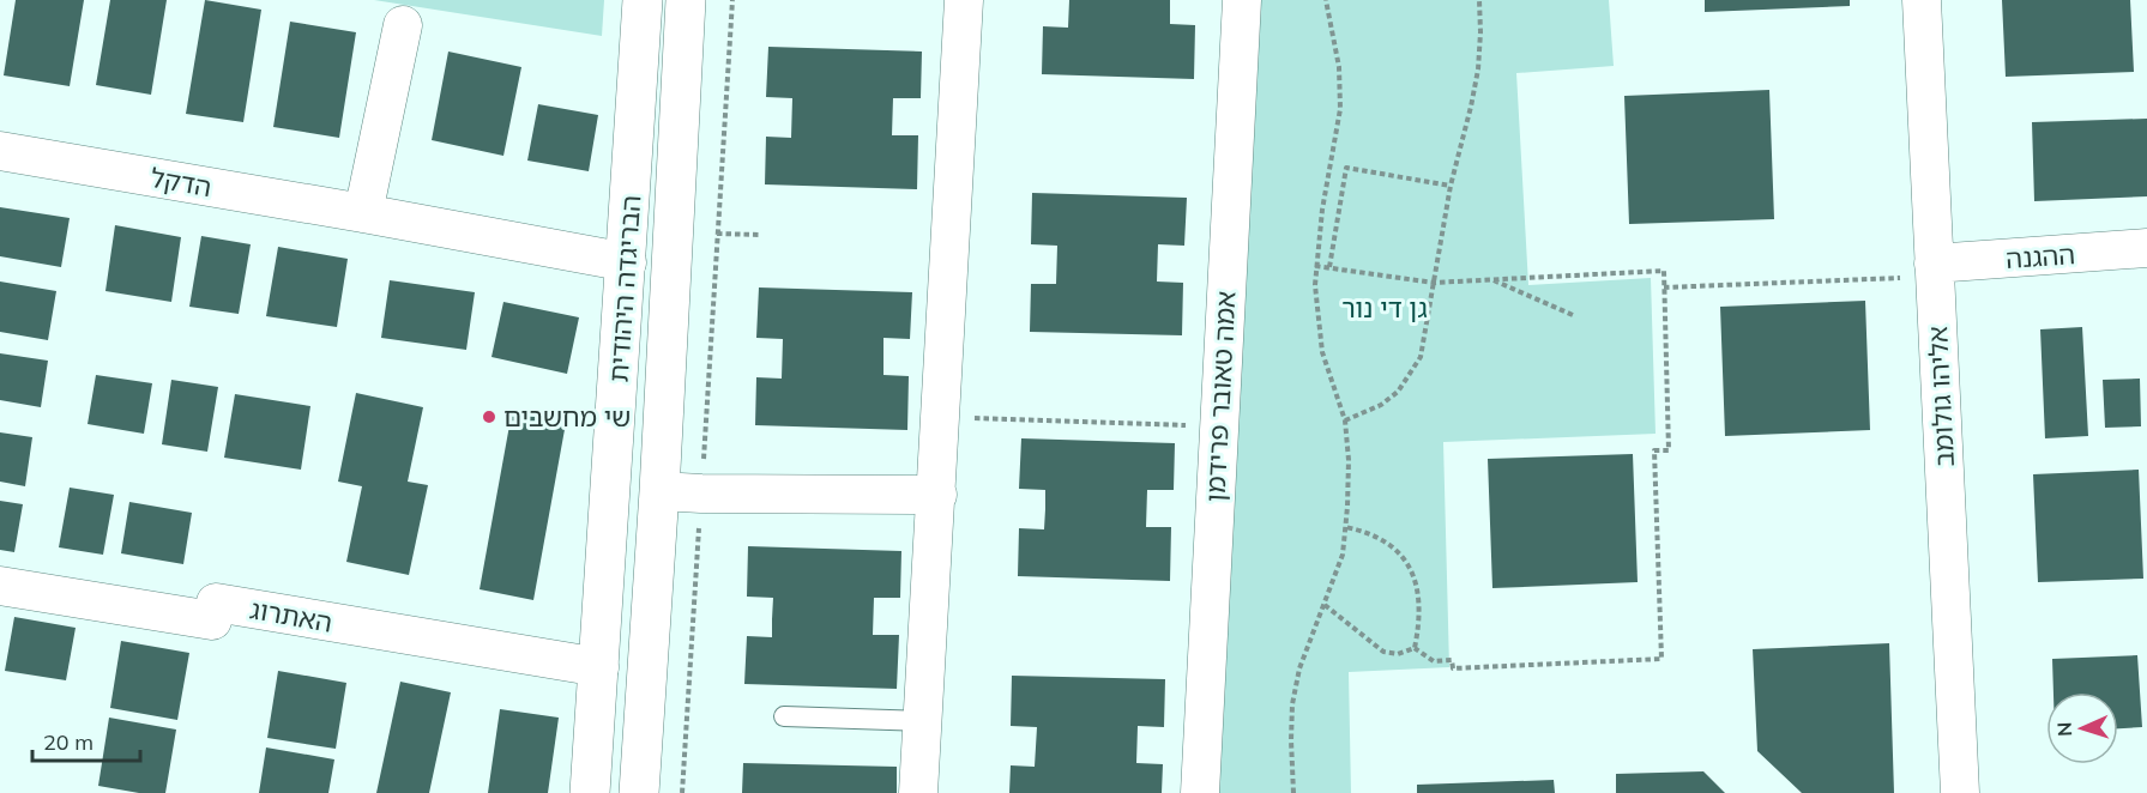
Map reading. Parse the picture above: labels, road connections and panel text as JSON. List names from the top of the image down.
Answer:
{
  "streets": {
    "main road": ["הבריגדה היהודית"],
    "street": [
      "הדקל",
      "ההגנה",
      "אמה טאובר פרידמן",
      "אליהו גולומב",
      "האתרוג"
    ]
  },
  "crossings": [
    ["הדקל", "הבריגדה היהודית"],
    ["ההגנה", "אליהו גולומב"],
    ["הבריגדה היהודית", "האתרוג"]
  ],
  "parks": ["גן די נור"],
  "places": ["שי מחשבים"],
  "scale_bar": "20 m",
  "north": "left"
}
